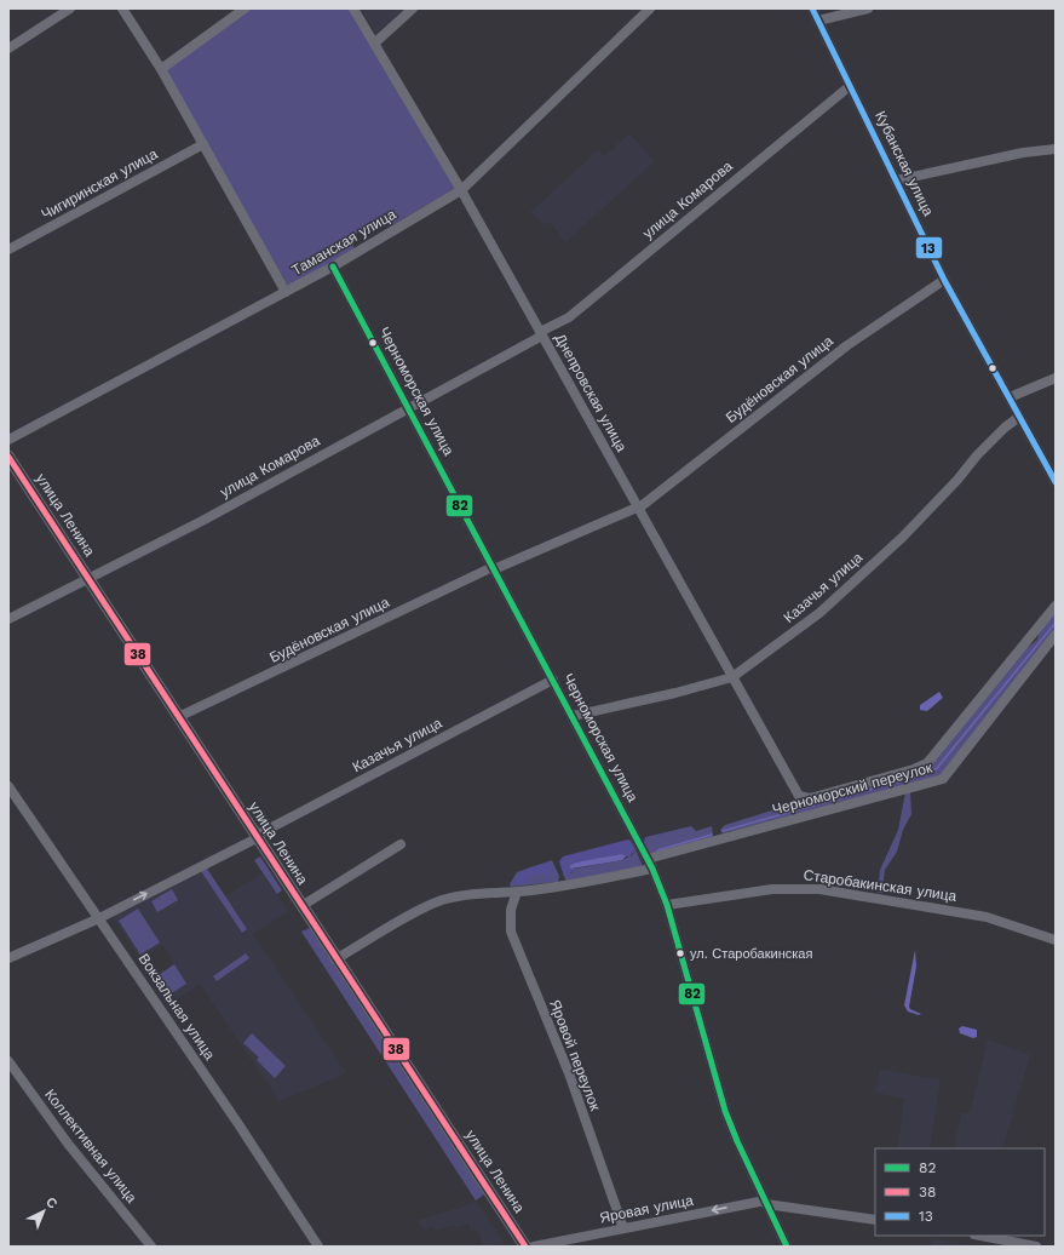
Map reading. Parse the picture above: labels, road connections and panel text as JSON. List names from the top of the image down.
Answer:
{
  "streets": {
    "main road": ["улица Ленина"],
    "street": [
      "Кубанская улица",
      "Чигиринская улица",
      "улица Комарова",
      "Таманская улица",
      "Будёновская улица",
      "Черноморская улица",
      "Днепровская улица",
      "Казачья улица",
      "Черноморский переулок",
      "Старобакинская улица",
      "Вокзальная улица",
      "Яровой переулок",
      "Коллективная улица",
      "Яровая улица"
    ]
  },
  "crossings": [
    ["Кубанская улица", "улица Комарова"],
    ["Кубанская улица", "Будёновская улица"],
    ["Кубанская улица", "Казачья улица"],
    ["улица Комарова", "Черноморская улица"],
    ["улица Комарова", "Днепровская улица"],
    ["улица Комарова", "улица Ленина"],
    ["Таманская улица", "Черноморская улица"],
    ["Таманская улица", "Днепровская улица"],
    ["Будёновская улица", "Черноморская улица"],
    ["Будёновская улица", "Днепровская улица"],
    ["Будёновская улица", "улица Ленина"],
    ["Черноморская улица", "Казачья улица"],
    ["Черноморская улица", "Черноморский переулок"],
    ["Черноморская улица", "Старобакинская улица"],
    ["Черноморская улица", "Яровая улица"],
    ["Днепровская улица", "Казачья улица"],
    ["улица Ленина", "Казачья улица"],
    ["улица Ленина", "Яровая улица"],
    ["Казачья улица", "Вокзальная улица"],
    ["Яровой переулок", "Яровая улица"]
  ],
  "one_way": ["Яровая улица"],
  "places": ["ул. Старобакинская"],
  "lines": ["transit line 13", "transit line 82", "transit line 38"],
  "legend": ["82", "38", "13"],
  "north": "top right"
}
